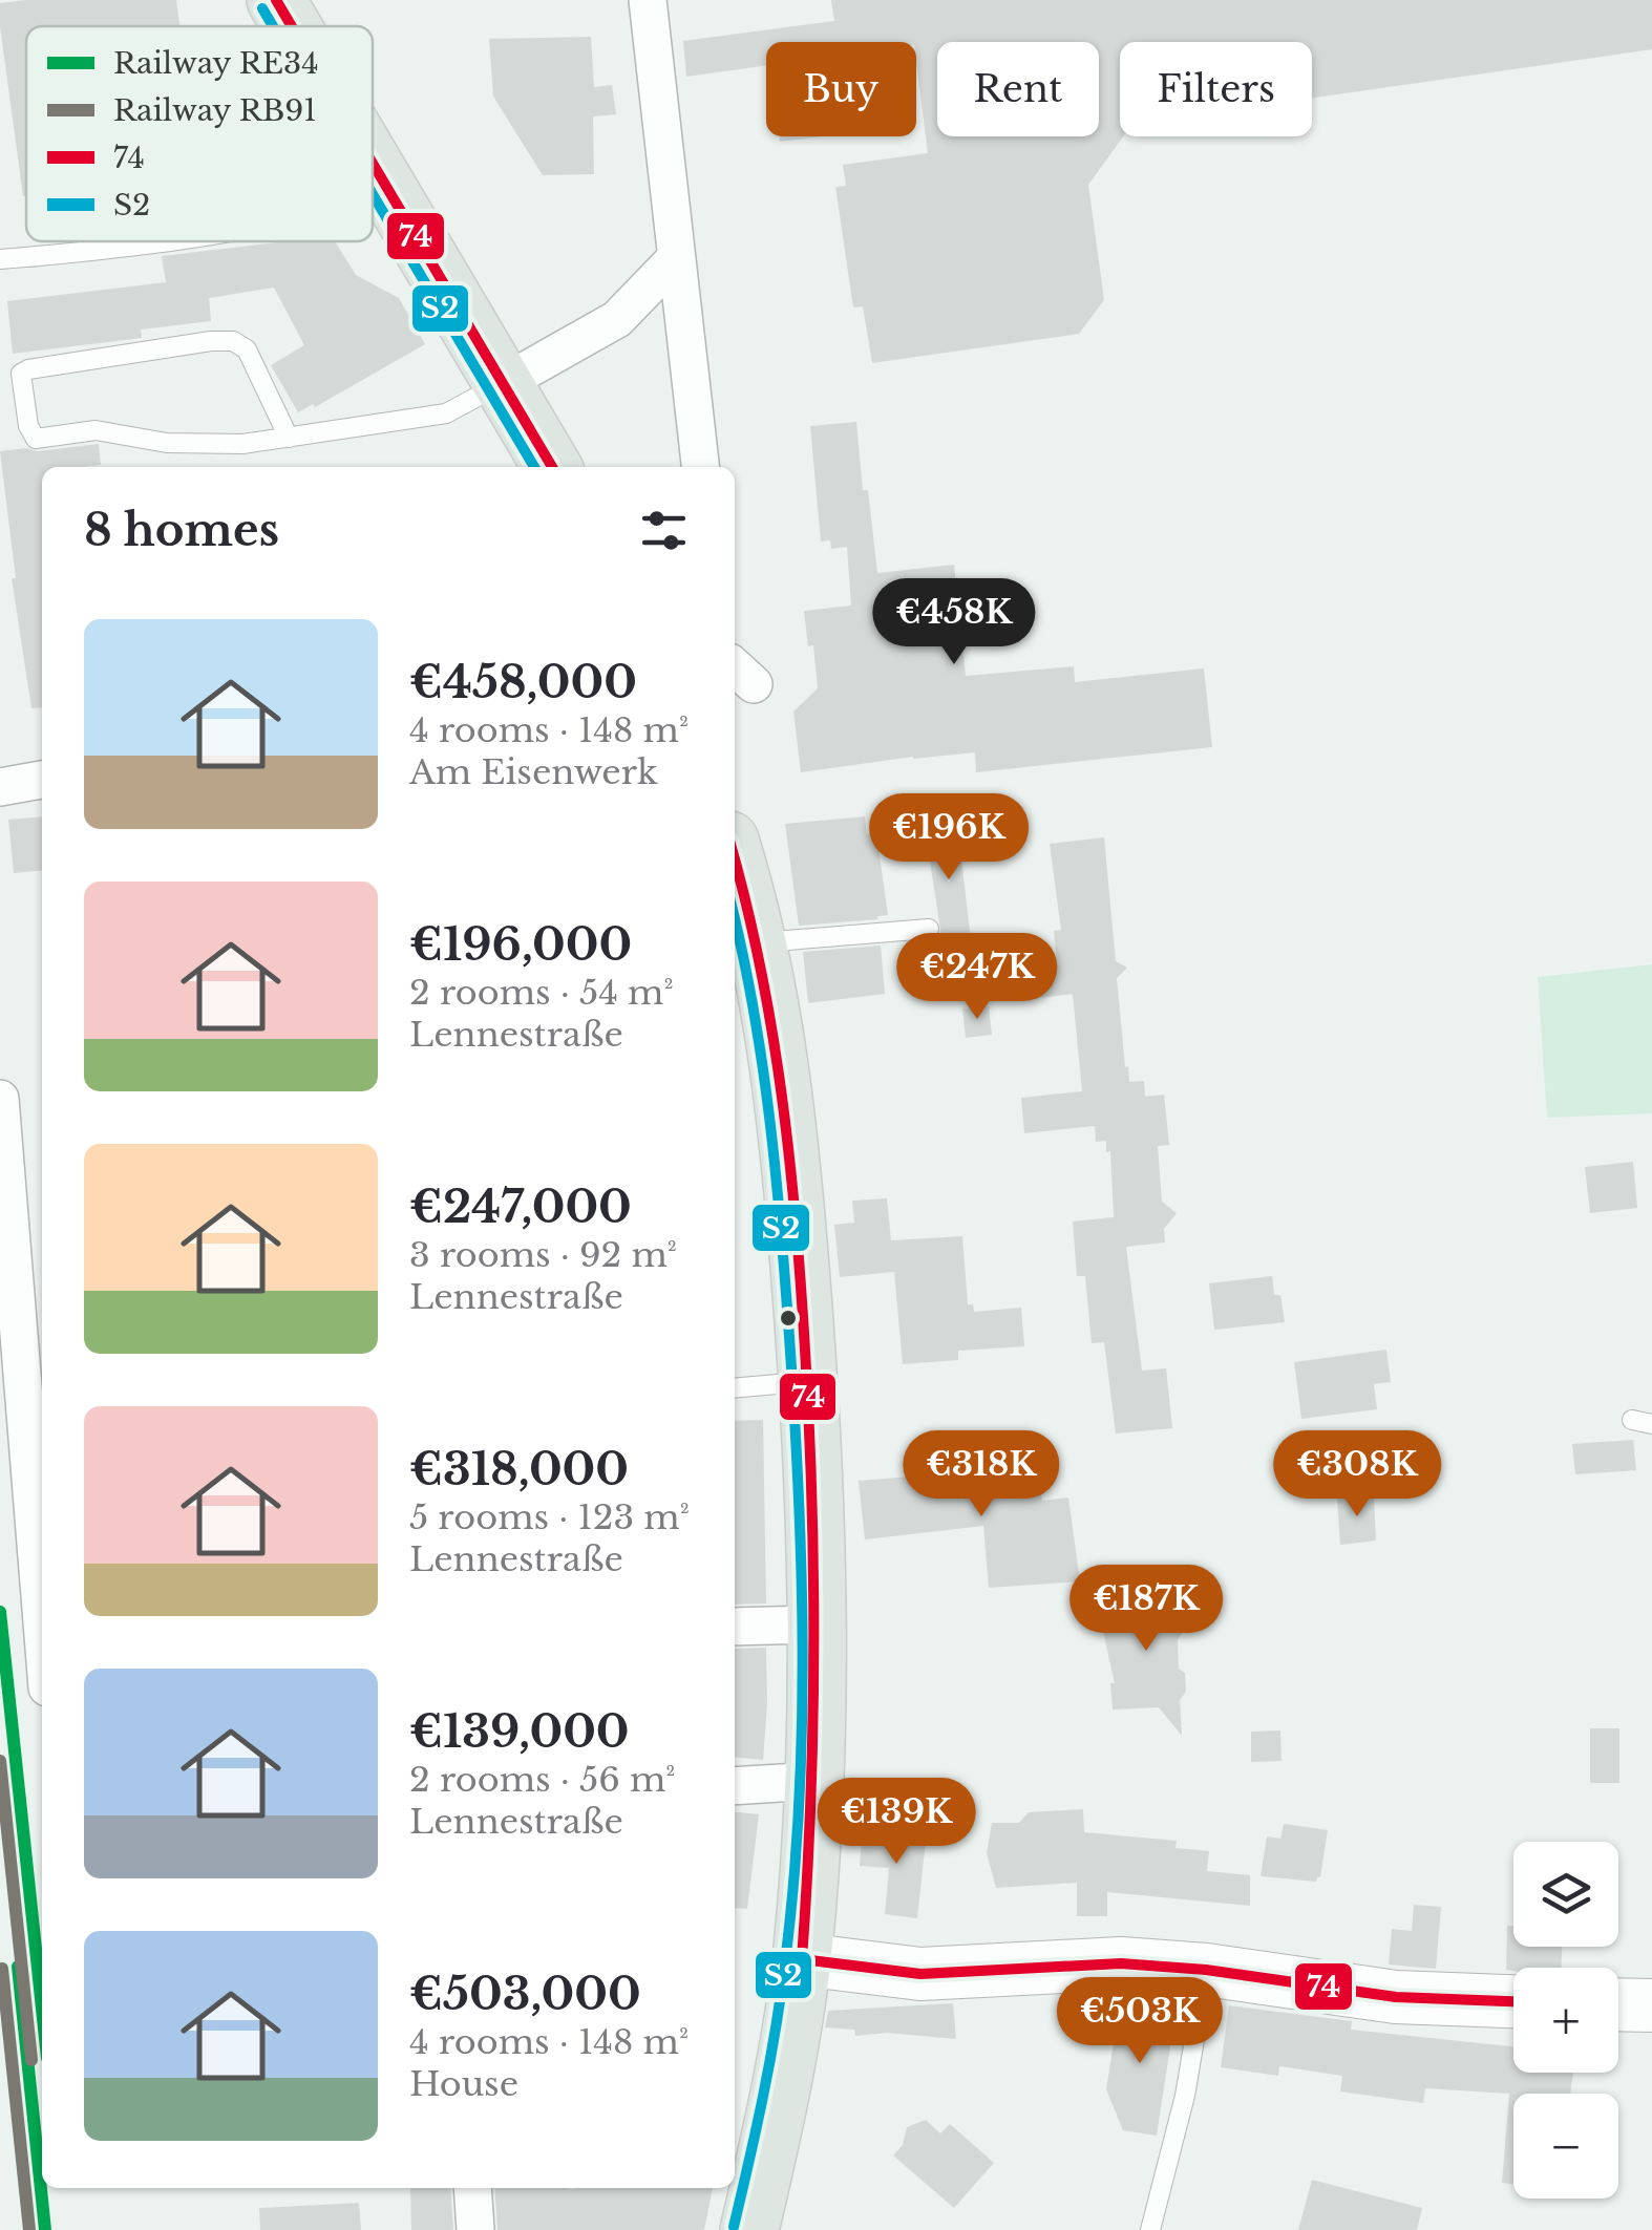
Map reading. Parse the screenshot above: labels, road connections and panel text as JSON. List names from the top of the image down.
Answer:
{
  "lines": [
    "transit line 74",
    "transit line S2",
    "rail line RE34",
    "rail line RB91"
  ],
  "legend": [
    "Railway RE34",
    "Railway RB91",
    "74",
    "S2"
  ],
  "page": {
    "chip": ["Buy", "Rent", "Filters"],
    "heading": "8 homes",
    "price": [
      "€458K",
      "€196K",
      "€247K",
      "€318K",
      "€308K",
      "€187K",
      "€139K",
      "€503K"
    ],
    "list": [
      {
        "name": "€458,000",
        "note": "4 rooms · 148 m² · Am Eisenwerk"
      },
      {
        "name": "€196,000",
        "note": "2 rooms · 54 m² · Lennestraße"
      },
      {
        "name": "€247,000",
        "note": "3 rooms · 92 m² · Lennestraße"
      },
      {
        "name": "€318,000",
        "note": "5 rooms · 123 m² · Lennestraße"
      },
      {
        "name": "€139,000",
        "note": "2 rooms · 56 m² · Lennestraße"
      },
      {
        "name": "€503,000",
        "note": "4 rooms · 148 m² · House"
      }
    ],
    "map_buttons": ["+", "−"]
  }
}
